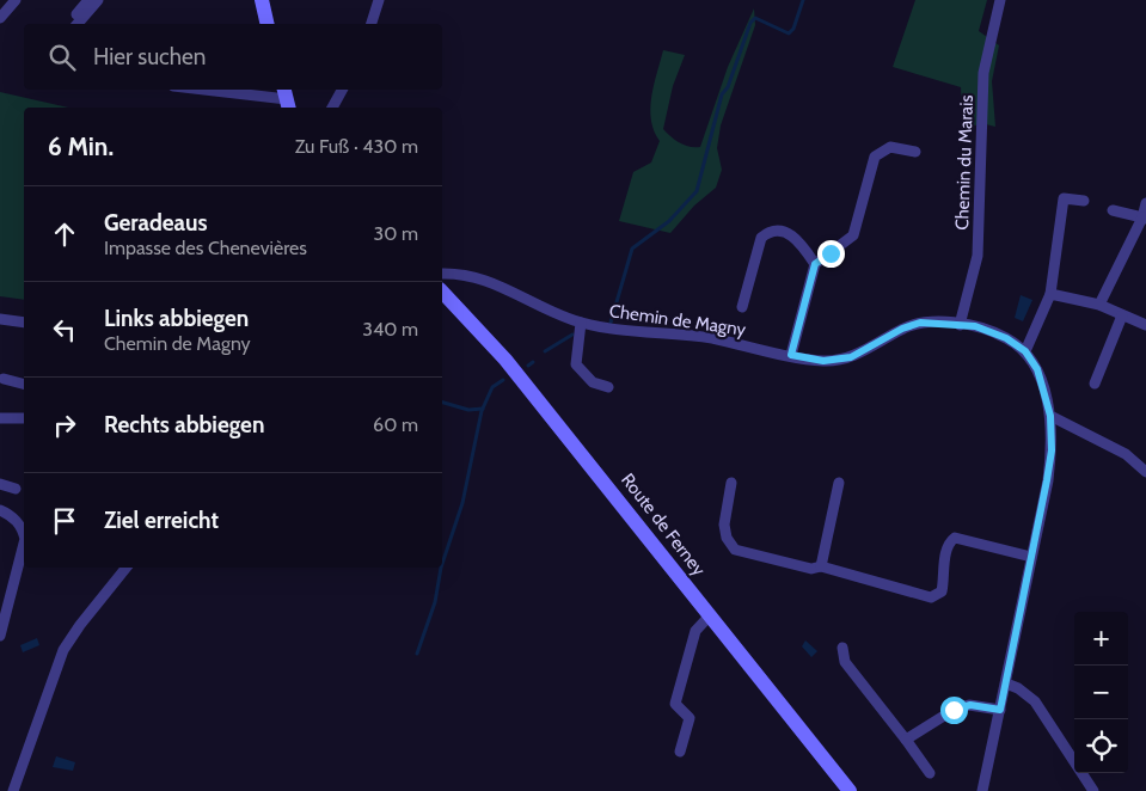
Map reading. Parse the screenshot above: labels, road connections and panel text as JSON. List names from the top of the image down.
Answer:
{
  "streets": {
    "main road": ["Route de Ferney"],
    "street": ["Chemin du Marais", "Chemin de Magny"]
  },
  "crossings": [
    ["Chemin du Marais", "Chemin de Magny"]
  ],
  "page": {
    "search": "Hier suchen",
    "heading": ["6 Min.", "Zu Fuß · 430 m"],
    "list": [
      ["Geradeaus", "Impasse des Chenevières", "30 m"],
      ["Links abbiegen", "Chemin de Magny", "340 m"],
      ["Rechts abbiegen", "60 m"],
      "Ziel erreicht"
    ],
    "map_buttons": ["+", "−"]
  }
}
